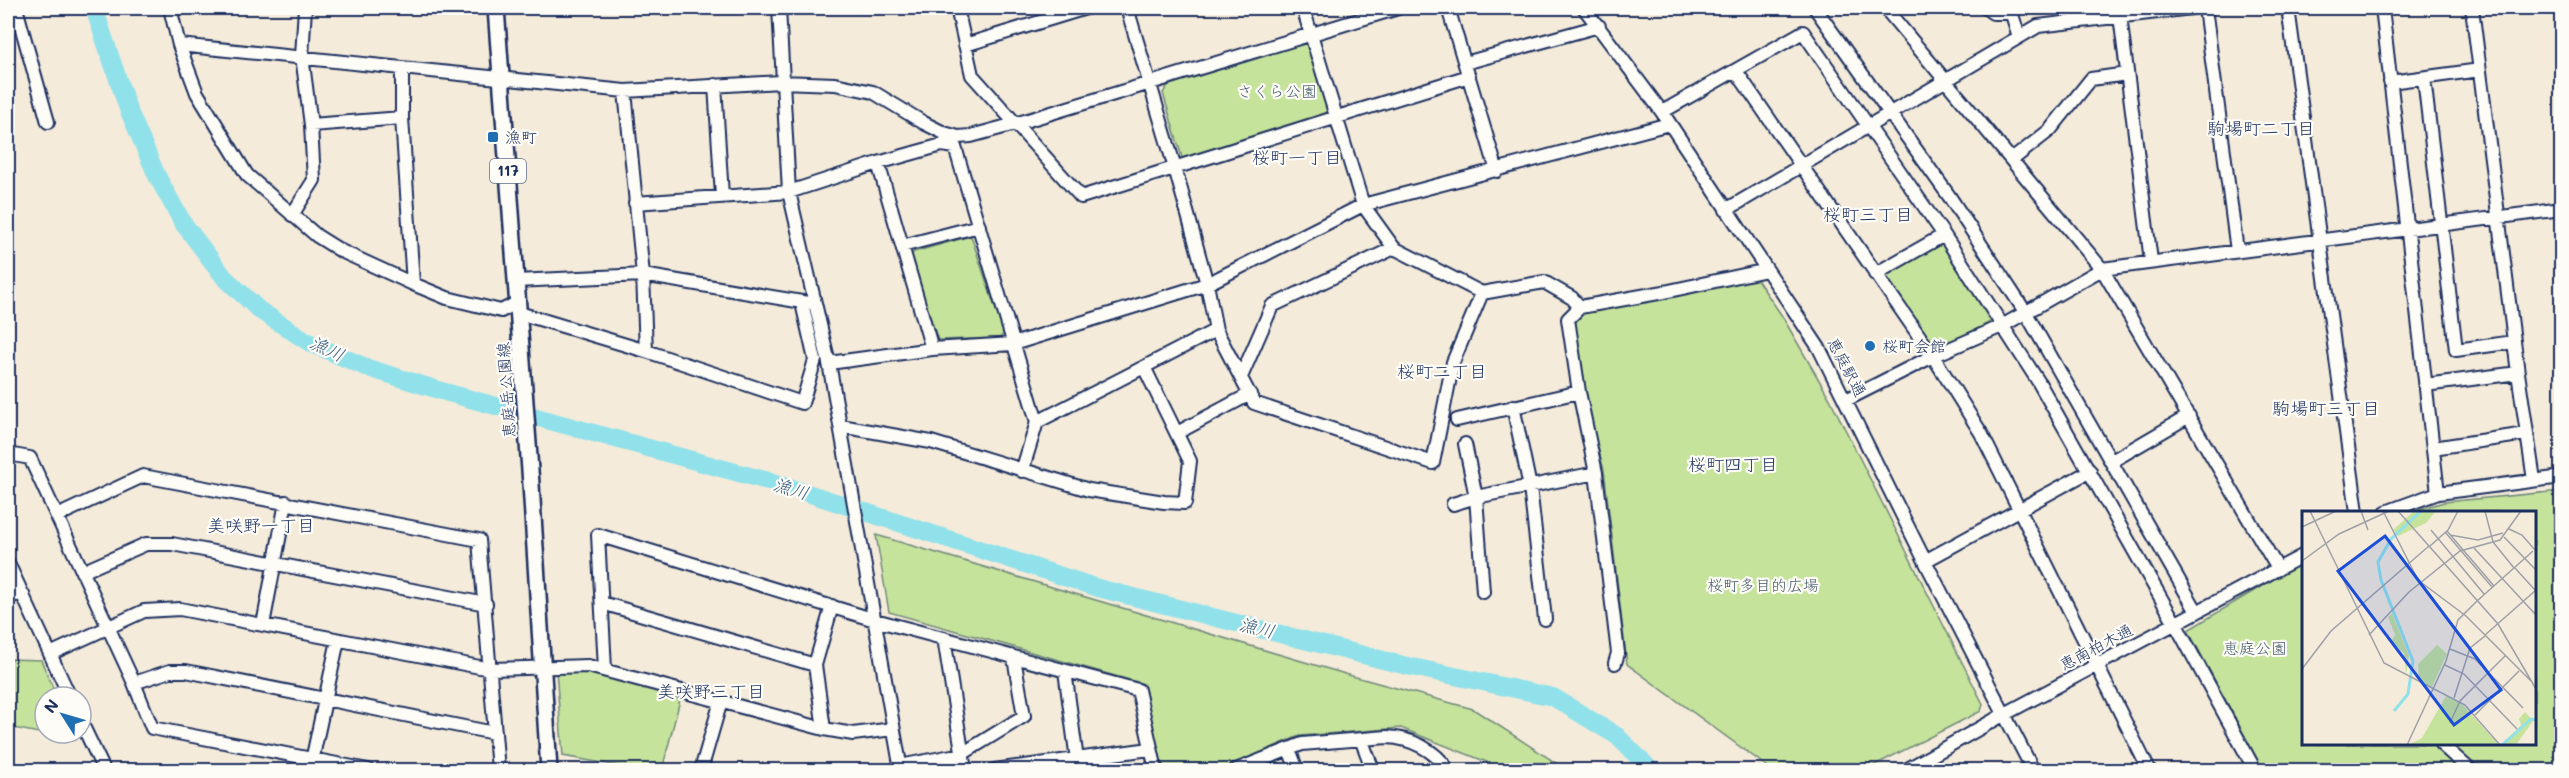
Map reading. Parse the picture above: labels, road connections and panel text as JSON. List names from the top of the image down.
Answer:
{
  "streets": {
    "main road": ["117", "恵庭岳公園線"],
    "street": ["恵庭駅通", "恵南柏木通"]
  },
  "crossings": [
    ["恵庭駅通", "恵南柏木通"]
  ],
  "districts": [
    "駒場町二丁目",
    "桜町一丁目",
    "桜町三丁目",
    "桜町二丁目",
    "駒場町三丁目",
    "桜町四丁目",
    "美咲野一丁目",
    "美咲野三丁目"
  ],
  "water": ["漁川"],
  "parks": ["さくら公園", "桜町多目的広場", "恵庭公園"],
  "places": {
    "transit": ["漁町"],
    "other": ["桜町会館"]
  },
  "north": "top left"
}
